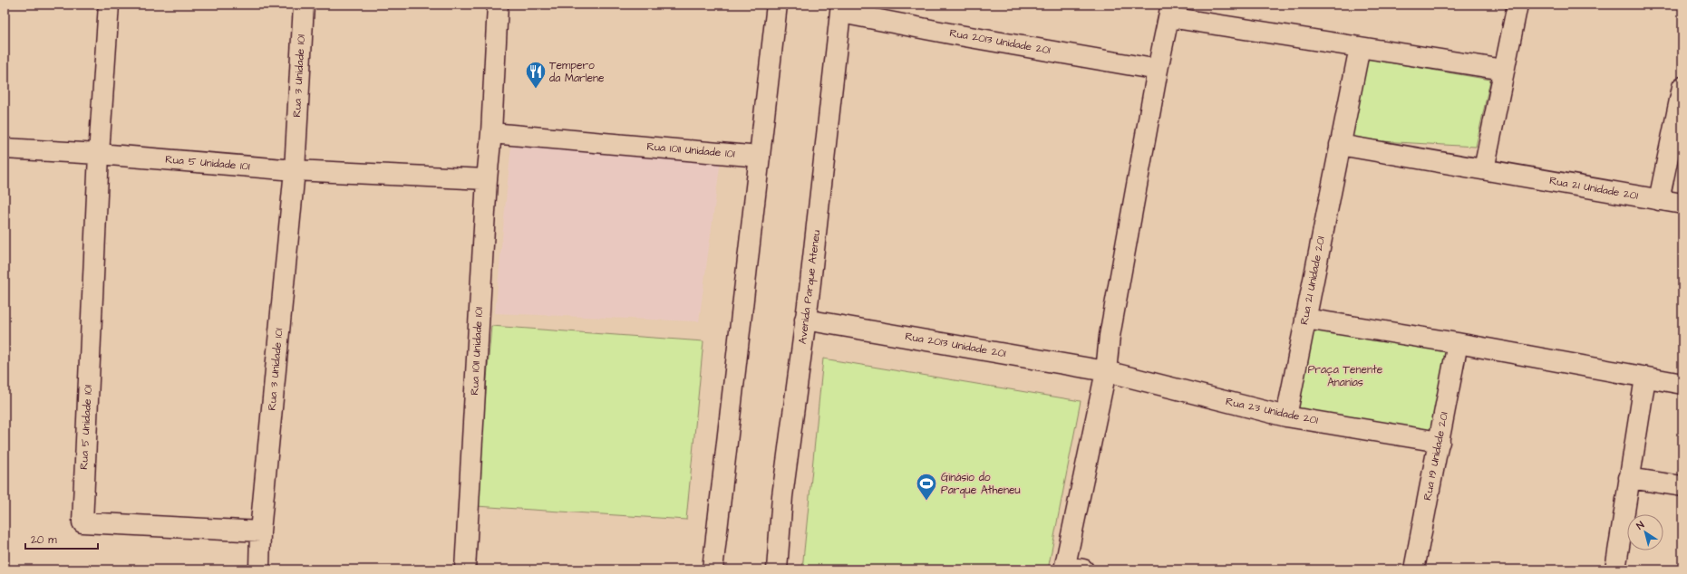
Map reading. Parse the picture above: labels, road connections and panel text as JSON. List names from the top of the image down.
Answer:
{
  "streets": {
    "street": [
      "Rua 2013 Unidade 201",
      "Rua 3 Unidade 101",
      "Rua 1011 Unidade 101",
      "Rua 5 Unidade 101",
      "Rua 21 Unidade 201",
      "Avenida Parque Ateneu",
      "Rua 23 Unidade 201",
      "Rua 19 Unidade 201"
    ]
  },
  "crossings": [
    ["Rua 2013 Unidade 201", "Avenida Parque Ateneu"],
    ["Rua 2013 Unidade 201", "Rua 23 Unidade 201"],
    ["Rua 3 Unidade 101", "Rua 5 Unidade 101"],
    ["Rua 21 Unidade 201", "Rua 23 Unidade 201"],
    ["Rua 23 Unidade 201", "Rua 19 Unidade 201"]
  ],
  "parks": ["Praça Tenente Ananias"],
  "places": {
    "restaurant": ["Tempero da Marlene"],
    "sports": ["Ginásio do Parque Atheneu"]
  },
  "scale_bar": "20 m",
  "north": "top left"
}
